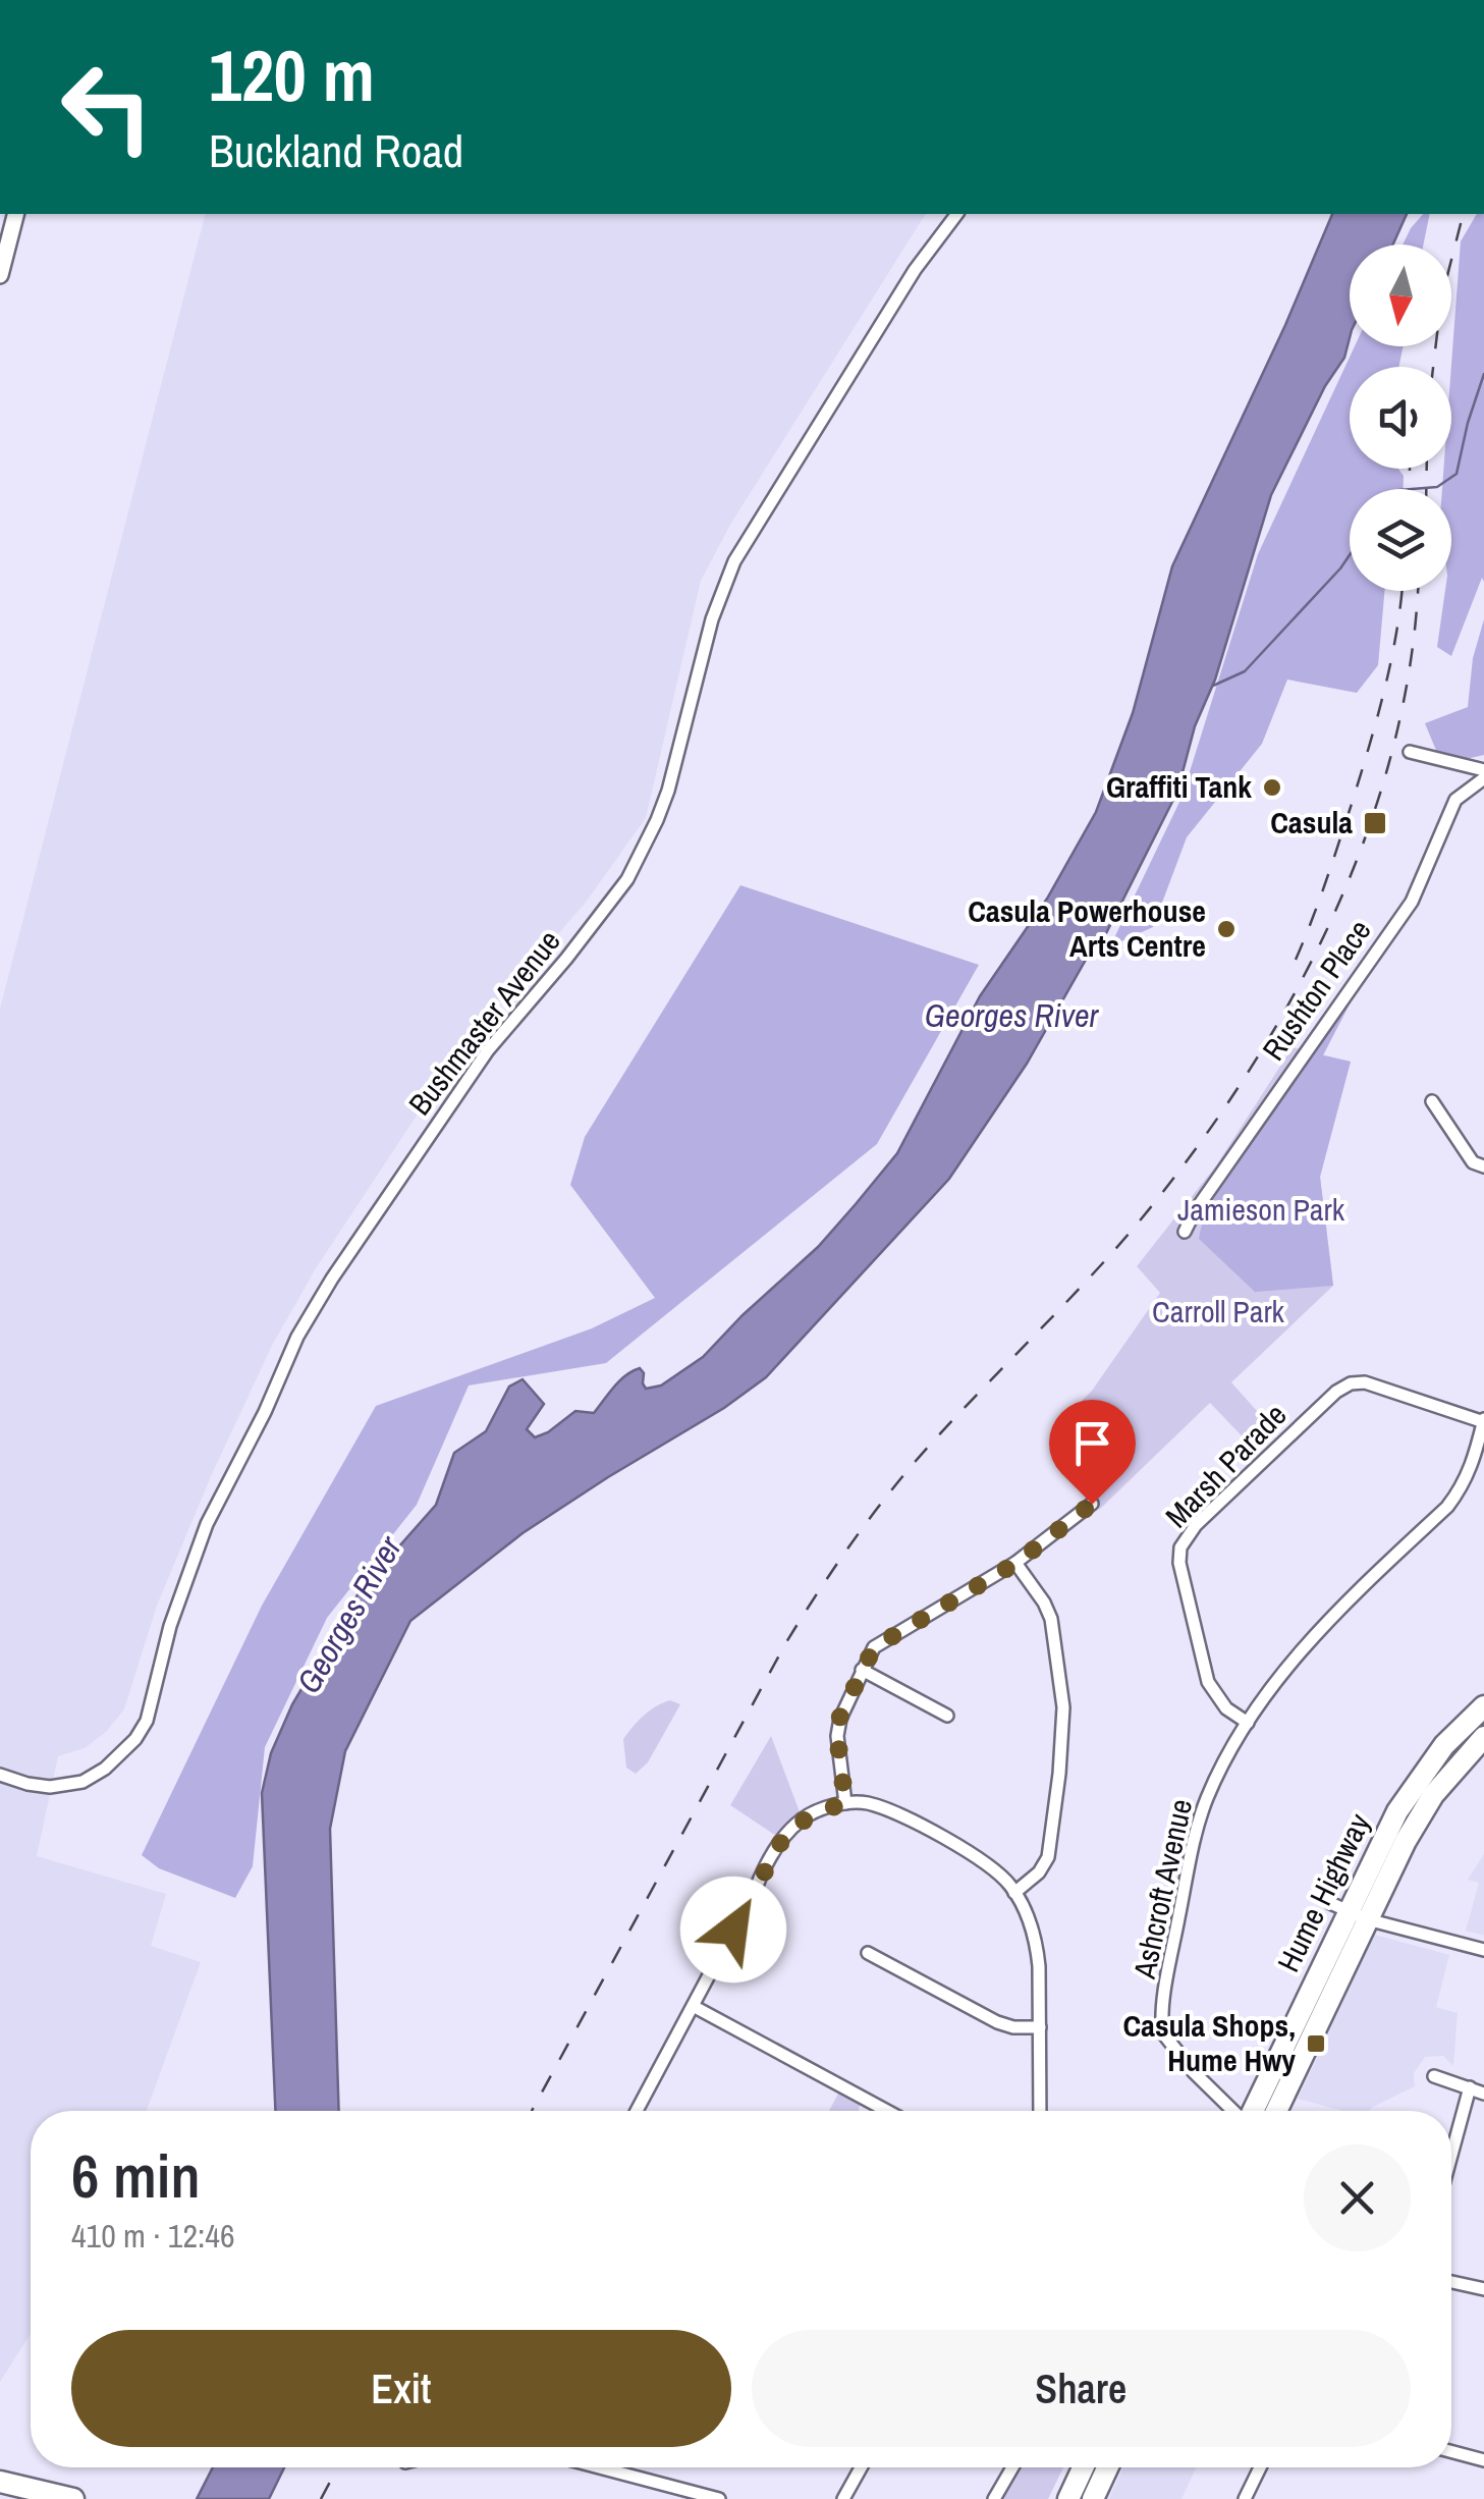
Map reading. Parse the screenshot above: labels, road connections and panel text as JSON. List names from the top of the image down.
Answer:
{
  "streets": {
    "highway": ["Hume Highway"],
    "street": [
      "Rushton Place",
      "Bushmaster Avenue",
      "Marsh Parade",
      "Ashcroft Avenue"
    ]
  },
  "crossings": [
    ["Marsh Parade", "Ashcroft Avenue"]
  ],
  "water": ["Georges River"],
  "parks": ["Jamieson Park", "Carroll Park"],
  "places": {
    "other": ["Graffiti Tank", "Casula Powerhouse Arts Centre"],
    "transit": ["Casula", "Casula Shops, Hume Hwy"]
  },
  "north": "bottom",
  "page": {
    "turn": ["120 m", "Buckland Road"],
    "heading": ["6 min", "410 m · 12:46"],
    "buttons": ["Exit", "Share"]
  }
}
